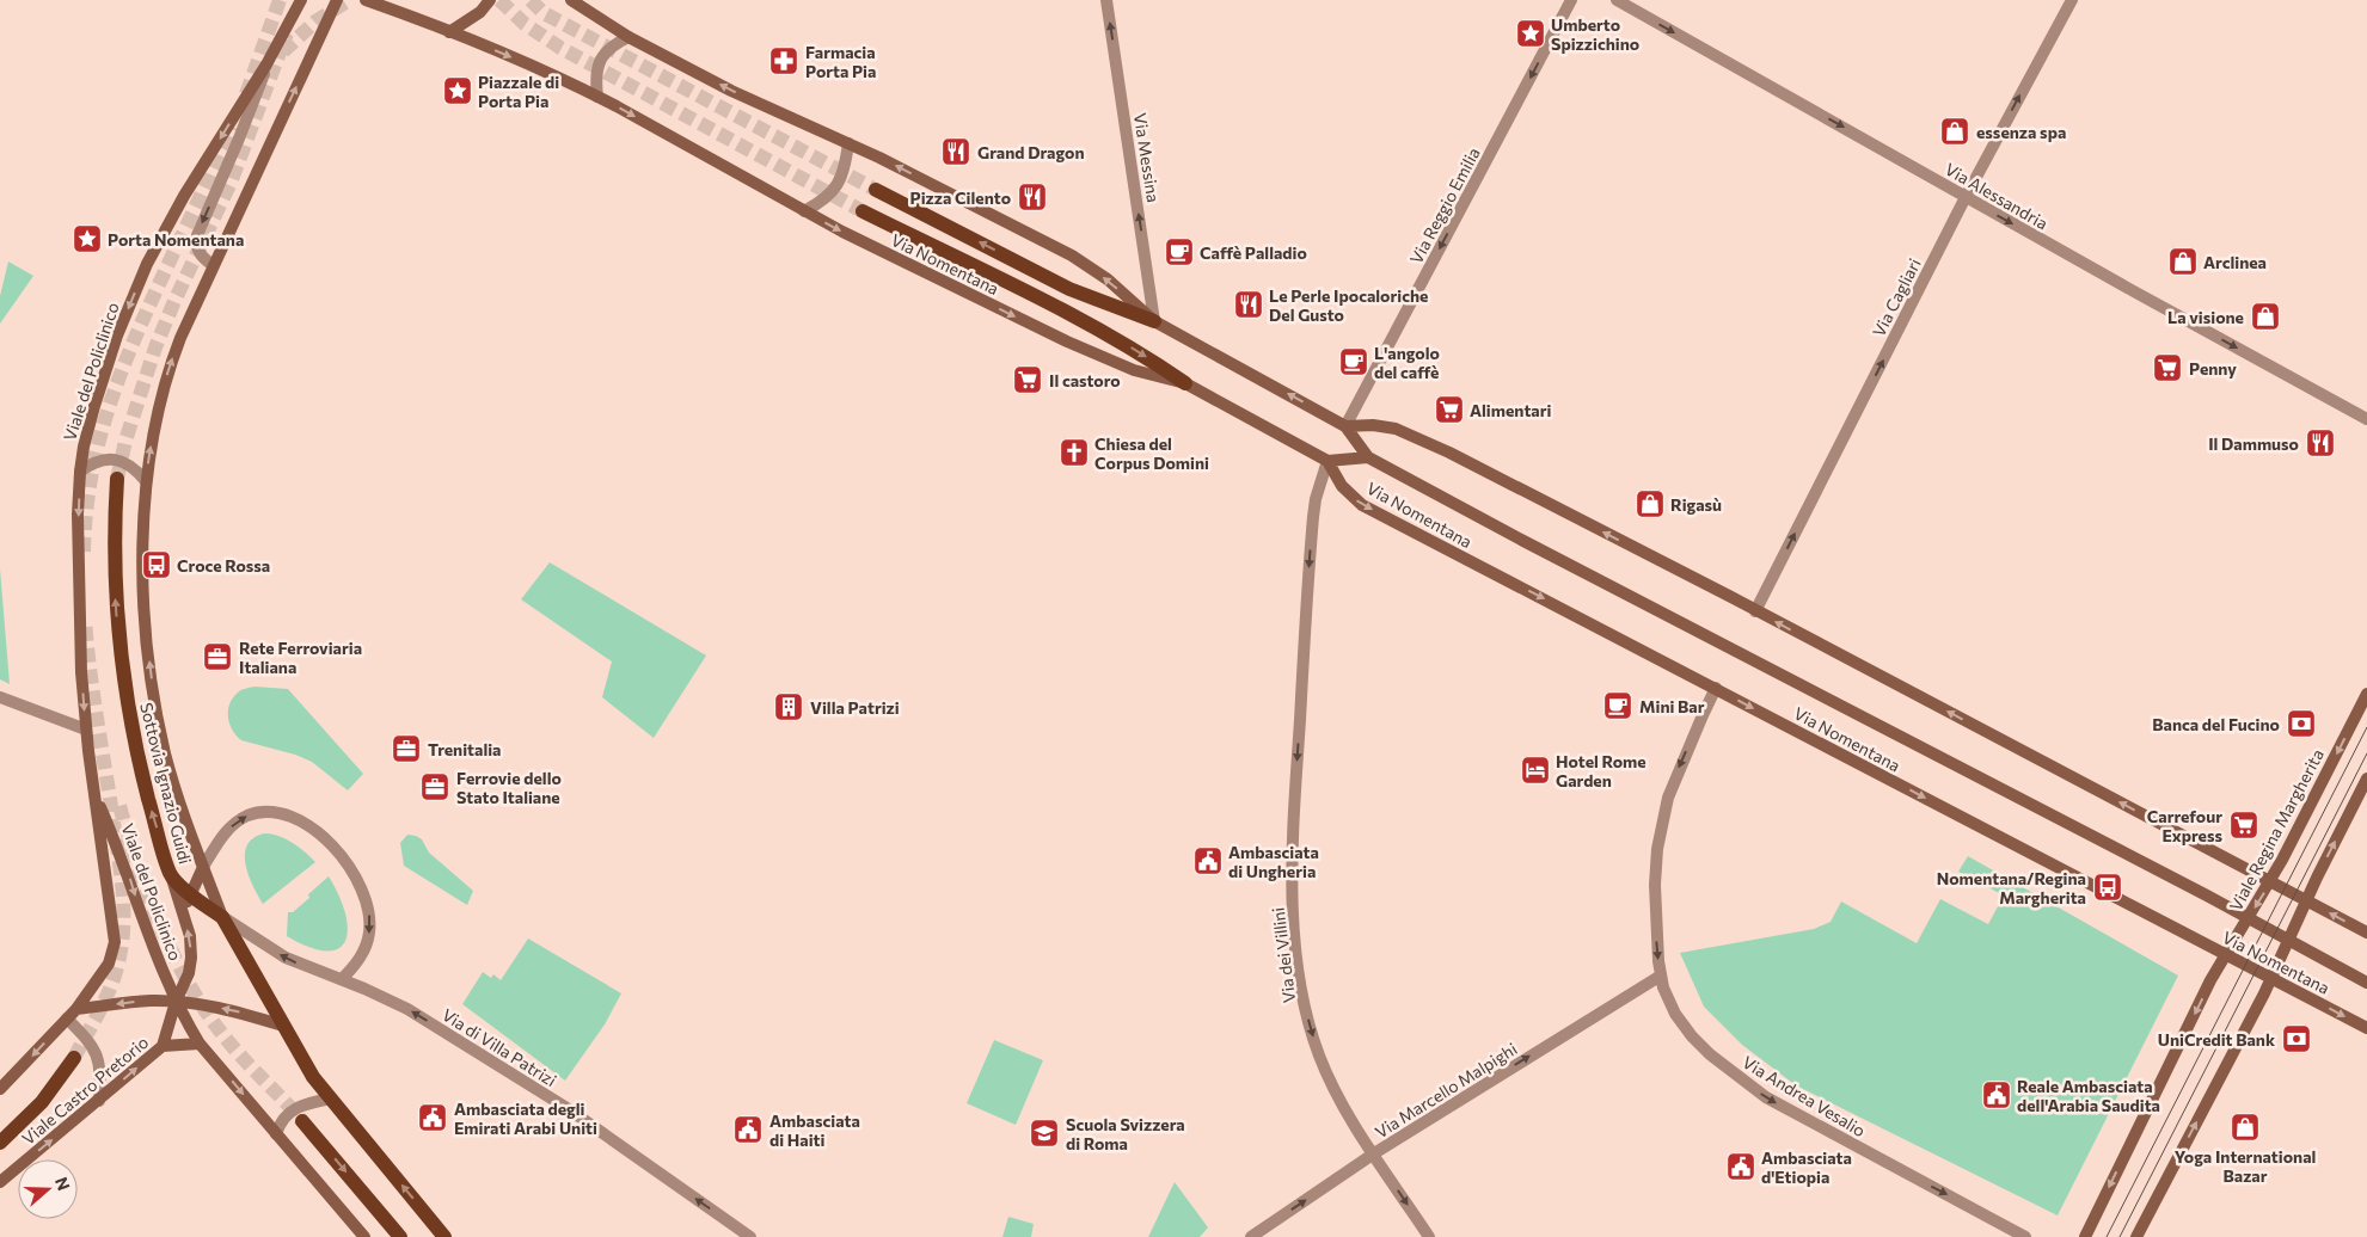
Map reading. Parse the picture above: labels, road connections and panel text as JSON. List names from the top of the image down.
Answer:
{
  "streets": {
    "main road": ["Viale del Policlinico", "Sottovia Ignazio Guidi"],
    "street": [
      "Via Messina",
      "Via Alessandria",
      "Via Reggio Emilia",
      "Via Nomentana",
      "Via Cagliari",
      "Viale Regina Margherita",
      "Via dei Villini",
      "Via di Villa Patrizi",
      "Viale Castro Pretorio",
      "Via Marcello Malpighi",
      "Via Andrea Vesalio"
    ]
  },
  "crossings": [
    ["Via Messina", "Via Nomentana"],
    ["Via Alessandria", "Via Cagliari"],
    ["Via Reggio Emilia", "Via Nomentana"],
    ["Via Nomentana", "Viale Regina Margherita"],
    ["Via Nomentana", "Via dei Villini"],
    ["Via Nomentana", "Via Andrea Vesalio"],
    ["Viale del Policlinico", "Sottovia Ignazio Guidi"],
    ["Viale del Policlinico", "Via di Villa Patrizi"],
    ["Viale del Policlinico", "Viale Castro Pretorio"],
    ["Via dei Villini", "Via Marcello Malpighi"],
    ["Via Marcello Malpighi", "Via Andrea Vesalio"]
  ],
  "one_way": [
    "Via Messina",
    "Via Alessandria",
    "Via Reggio Emilia",
    "Via Cagliari",
    "Sottovia Ignazio Guidi",
    "Via dei Villini",
    "Via di Villa Patrizi",
    "Via Marcello Malpighi",
    "Via Andrea Vesalio"
  ],
  "places": {
    "place": ["Umberto Spizzichino", "Piazzale di Porta Pia", "Porta Nomentana"],
    "pharmacy": ["Farmacia Porta Pia"],
    "shop": [
      "essenza spa",
      "Arclinea",
      "La visione",
      "Rigasù",
      "Yoga International Bazar"
    ],
    "restaurant": [
      "Grand Dragon",
      "Pizza Cilento",
      "Le Perle Ipocaloriche Del Gusto",
      "Il Dammuso"
    ],
    "cafe": ["Caffè Palladio", "L'angolo del caffè", "Mini Bar"],
    "supermarket": [
      "Penny",
      "Il castoro",
      "Alimentari",
      "Carrefour Express"
    ],
    "church": ["Chiesa del Corpus Domini"],
    "bus stop": ["Croce Rossa", "Nomentana/Regina Margherita"],
    "office": ["Rete Ferroviaria Italiana", "Trenitalia", "Ferrovie dello Stato Italiane"],
    "building": ["Villa Patrizi"],
    "bank": ["Banca del Fucino", "UniCredit Bank"],
    "hotel": ["Hotel Rome Garden"],
    "public building": [
      "Ambasciata di Ungheria",
      "Reale Ambasciata dell'Arabia Saudita",
      "Ambasciata degli Emirati Arabi Uniti",
      "Ambasciata di Haiti",
      "Ambasciata d'Etiopia"
    ],
    "school or university": ["Scuola Svizzera di Roma"]
  },
  "north": "right"
}
